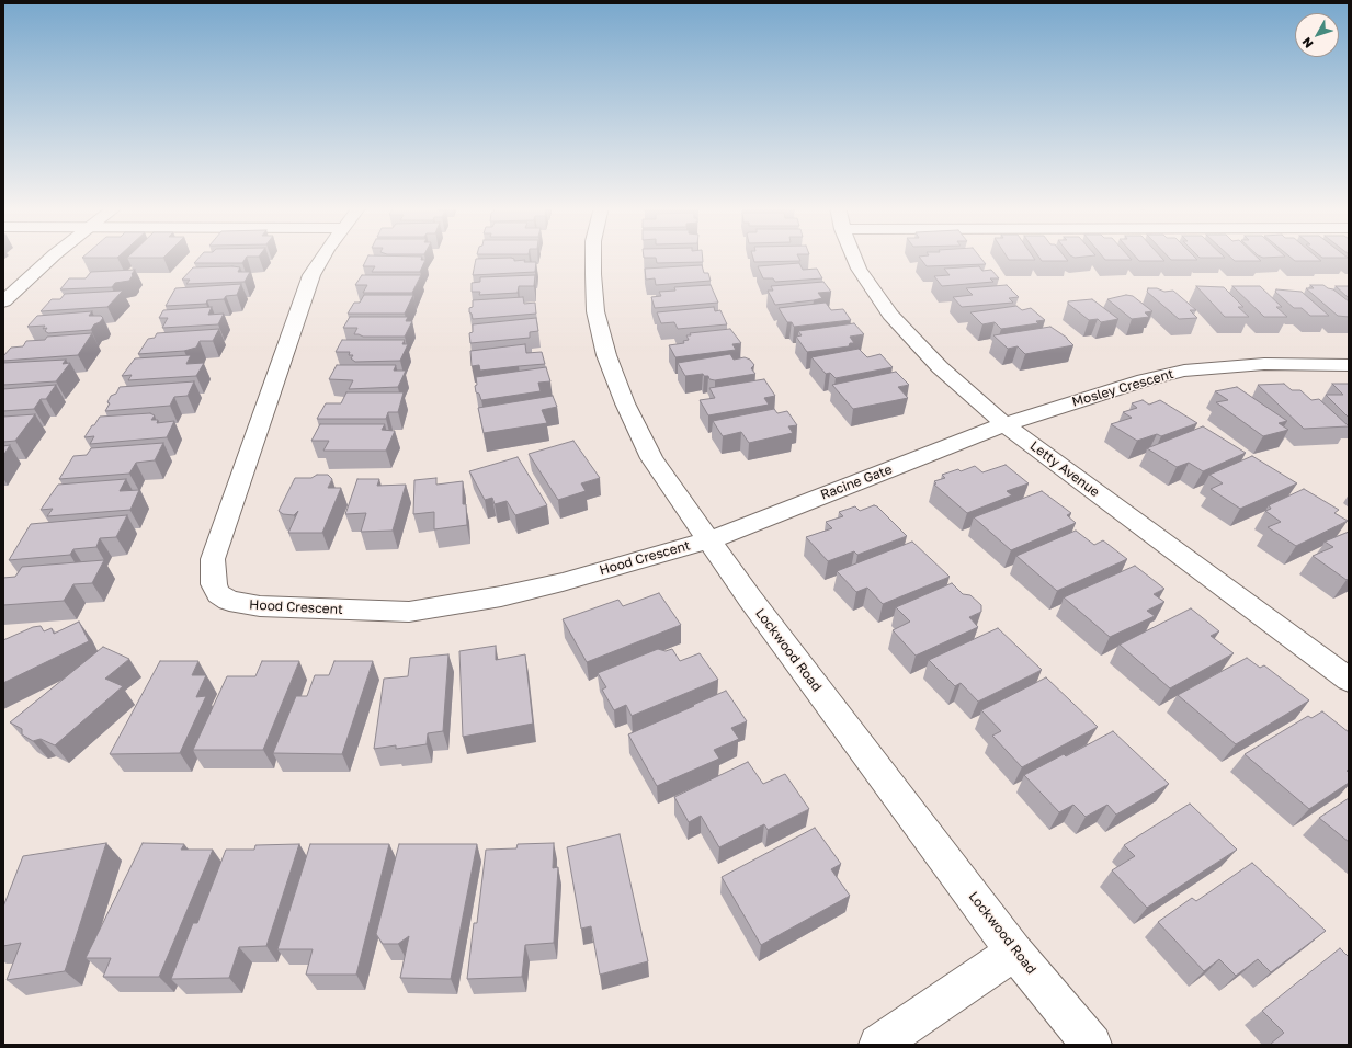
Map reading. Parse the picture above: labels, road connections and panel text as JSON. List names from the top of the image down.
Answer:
{
  "streets": {
    "street": [
      "Mosley Crescent",
      "Letty Avenue",
      "Racine Gate",
      "Hood Crescent",
      "Lockwood Road"
    ]
  },
  "crossings": [
    ["Mosley Crescent", "Letty Avenue"],
    ["Mosley Crescent", "Racine Gate"],
    ["Letty Avenue", "Racine Gate"],
    ["Racine Gate", "Hood Crescent"],
    ["Racine Gate", "Lockwood Road"],
    ["Hood Crescent", "Lockwood Road"]
  ],
  "north": "bottom left"
}
